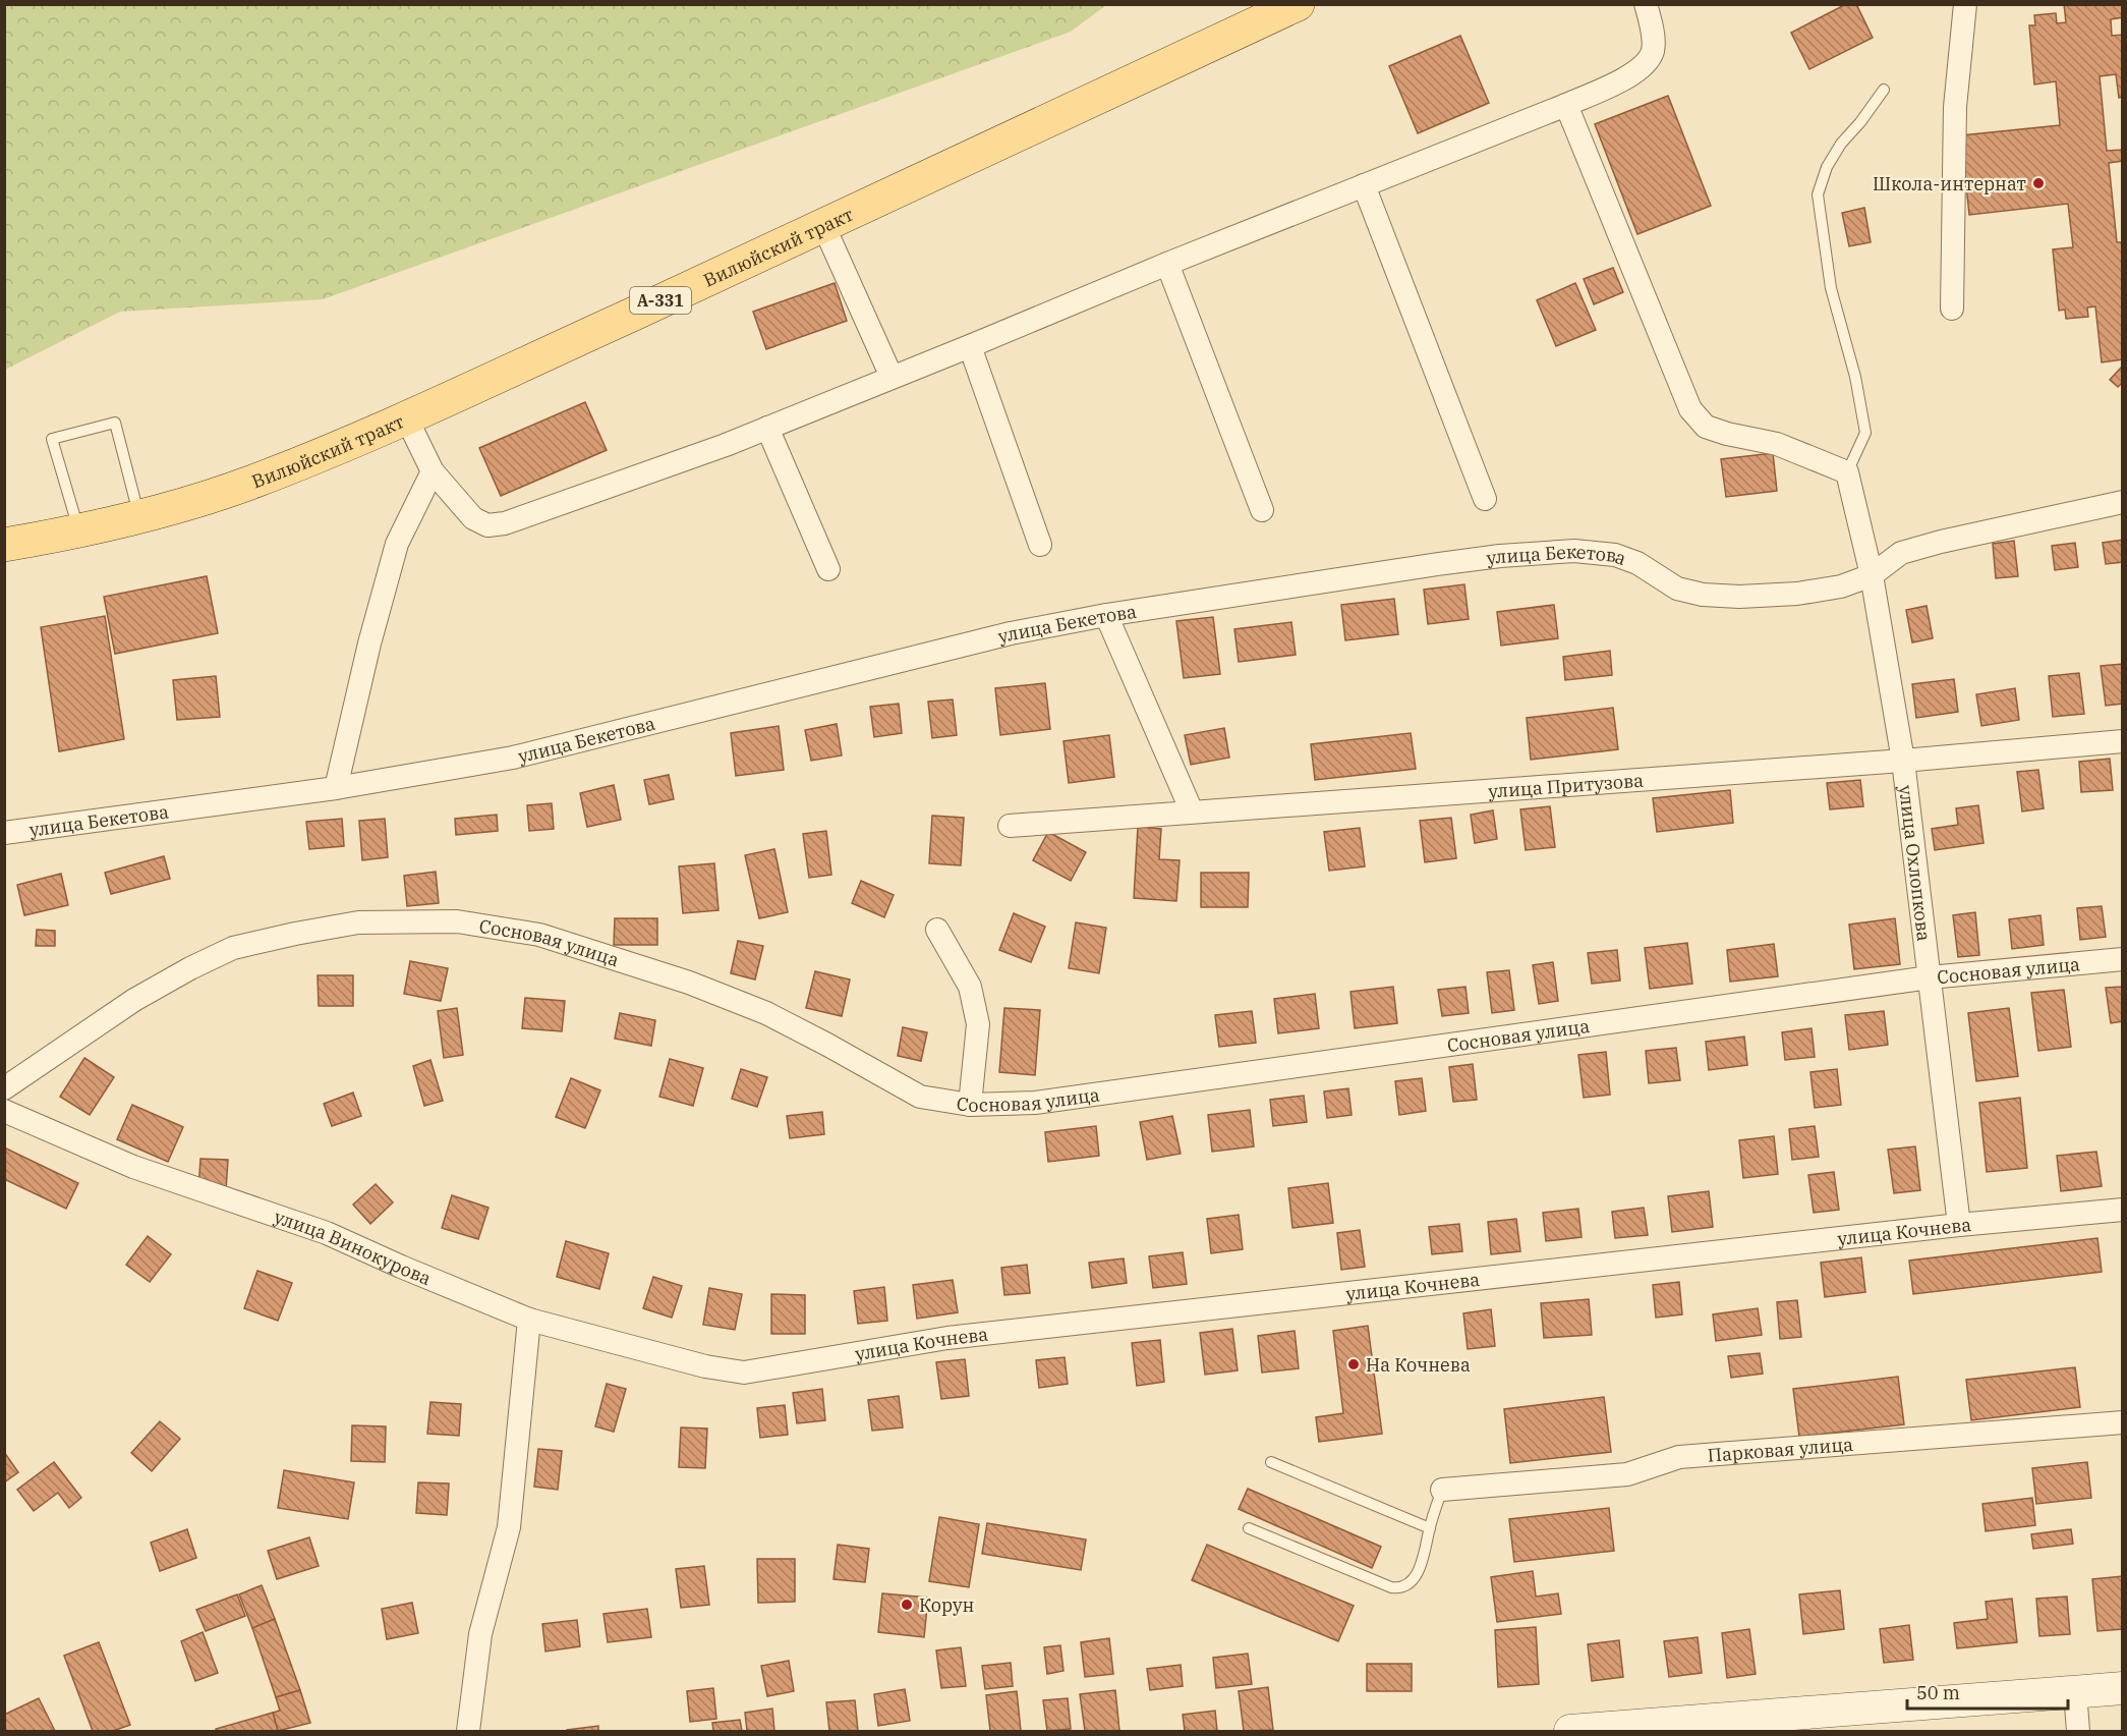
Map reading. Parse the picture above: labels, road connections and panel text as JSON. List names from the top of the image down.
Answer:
{
  "streets": {
    "main road": ["Вилюйский тракт", "А-331"],
    "street": [
      "улица Бекетова",
      "улица Притузова",
      "улица Охлопкова",
      "Сосновая улица",
      "улица Кочнева",
      "улица Винокурова",
      "Парковая улица"
    ]
  },
  "crossings": [
    ["улица Бекетова", "улица Охлопкова"],
    ["улица Притузова", "улица Охлопкова"],
    ["улица Охлопкова", "Сосновая улица"],
    ["улица Охлопкова", "улица Кочнева"],
    ["улица Кочнева", "улица Винокурова"]
  ],
  "places": ["Школа-интернат", "На Кочнева", "Корун"],
  "scale_bar": "50 m"
}
